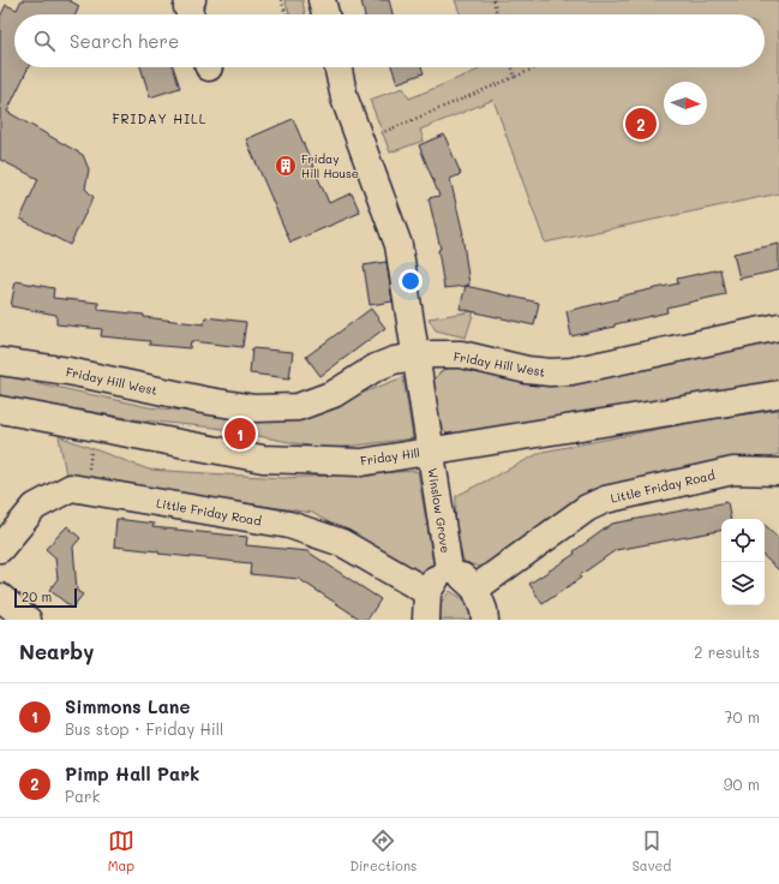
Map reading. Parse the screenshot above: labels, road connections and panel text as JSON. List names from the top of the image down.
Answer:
{
  "streets": {
    "street": [
      "Friday Hill West",
      "Friday Hill",
      "Little Friday Road",
      "Winslow Grove"
    ]
  },
  "crossings": [
    ["Friday Hill West", "Winslow Grove"],
    ["Friday Hill", "Winslow Grove"],
    ["Little Friday Road", "Winslow Grove"]
  ],
  "districts": ["FRIDAY HILL"],
  "places": {
    "building": ["Friday Hill House"]
  },
  "scale_bar": "20 m",
  "north": "right",
  "page": {
    "search": "Search here",
    "pins": ["2", "1"],
    "scale": "20 m",
    "heading": ["Nearby", "2 results"],
    "list": [
      {
        "mark": "1",
        "name": "Simmons Lane",
        "note": "Bus stop · Friday Hill",
        "value": "70 m"
      },
      {
        "mark": "2",
        "name": "Pimp Hall Park",
        "note": "Park",
        "value": "90 m"
      }
    ],
    "nav": ["Map", "Directions", "Saved"]
  }
}
